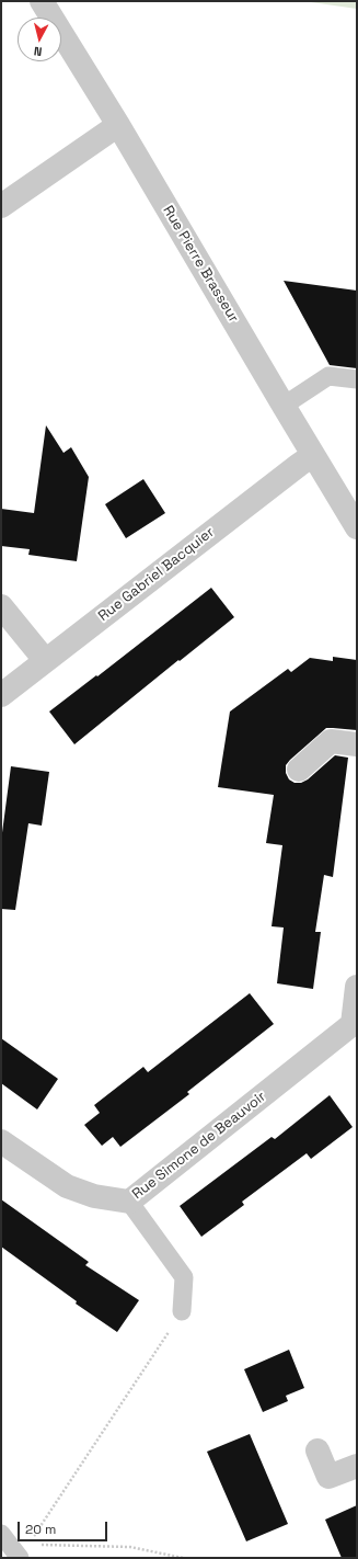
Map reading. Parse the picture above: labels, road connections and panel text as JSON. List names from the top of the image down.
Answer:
{
  "streets": {
    "street": ["Rue Pierre Brasseur", "Rue Gabriel Bacquier", "Rue Simone de Beauvoir"]
  },
  "crossings": [
    ["Rue Pierre Brasseur", "Rue Gabriel Bacquier"]
  ],
  "scale_bar": "20 m",
  "north": "bottom"
}
